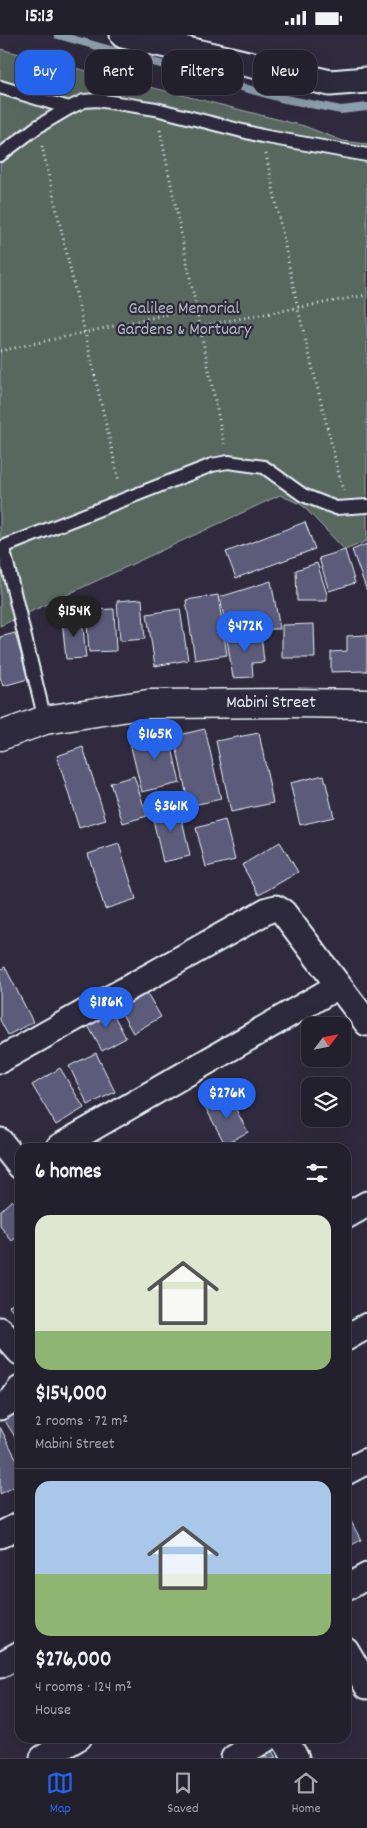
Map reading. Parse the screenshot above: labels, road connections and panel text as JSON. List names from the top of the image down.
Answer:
{
  "streets": {
    "main road": ["Mabini Street"]
  },
  "parks": ["Galilee Memorial Gardens & Mortuary"],
  "north": "top right",
  "page": {
    "status": "15:13",
    "chip": [
      "Buy",
      "Rent",
      "Filters",
      "New"
    ],
    "price": [
      "$154K",
      "$472K",
      "$165K",
      "$361K",
      "$186K",
      "$276K"
    ],
    "heading": "6 homes",
    "list": [
      {
        "name": "$154,000",
        "note": "2 rooms · 72 m² · Mabini Street"
      },
      {
        "name": "$276,000",
        "note": "4 rooms · 124 m² · House"
      }
    ],
    "tabs": ["Map", "Saved", "Home"]
  }
}
